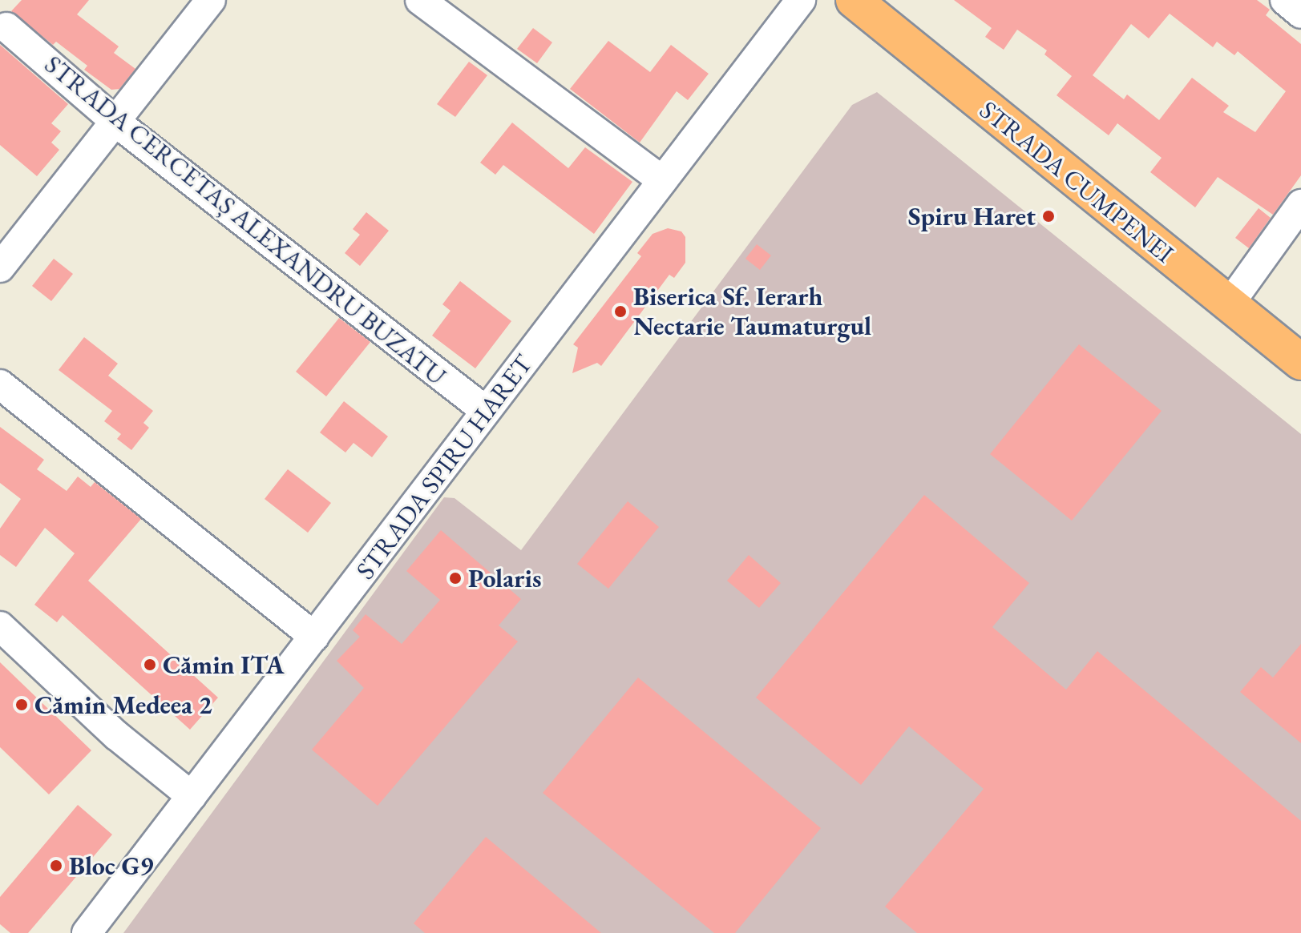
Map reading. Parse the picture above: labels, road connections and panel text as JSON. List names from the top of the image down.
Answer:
{
  "streets": {
    "main road": ["STRADA CUMPENEI"],
    "street": ["STRADA CERCETAȘ ALEXANDRU BUZATU", "STRADA SPIRU HARET"]
  },
  "crossings": [
    ["STRADA CERCETAȘ ALEXANDRU BUZATU", "STRADA SPIRU HARET"]
  ],
  "places": [
    "Spiru Haret",
    "Biserica Sf. Ierarh Nectarie Taumaturgul",
    "Polaris",
    "Cămin ITA",
    "Cămin Medeea 2",
    "Bloc G9"
  ]
}
